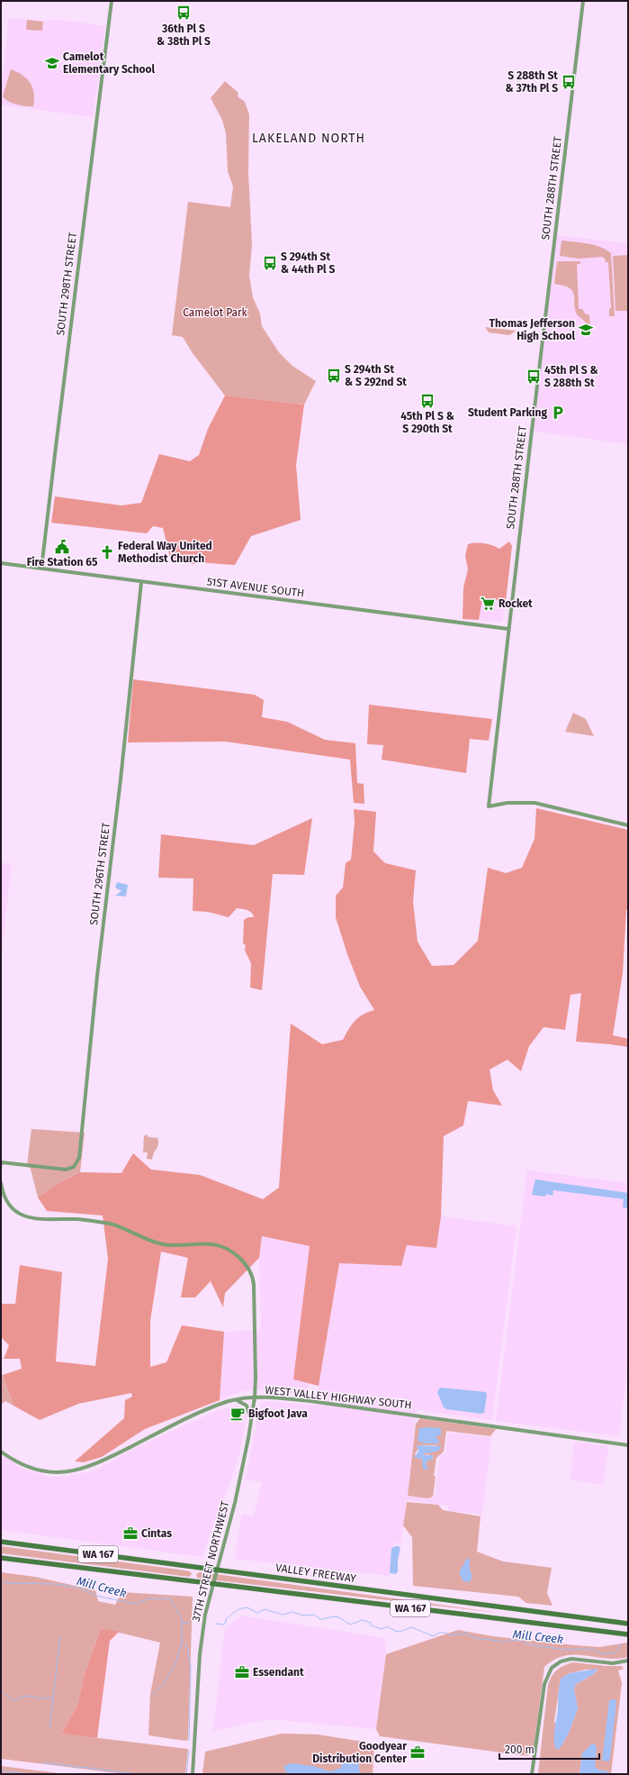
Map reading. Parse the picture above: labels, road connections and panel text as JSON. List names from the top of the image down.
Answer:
{
  "streets": {
    "highway": ["WA 167", "VALLEY FREEWAY"],
    "main road": [
      "SOUTH 288TH STREET",
      "SOUTH 298TH STREET",
      "51ST AVENUE SOUTH",
      "SOUTH 296TH STREET",
      "WEST VALLEY HIGHWAY SOUTH",
      "37TH STREET NORTHWEST"
    ]
  },
  "crossings": [
    ["SOUTH 288TH STREET", "51ST AVENUE SOUTH"],
    ["SOUTH 298TH STREET", "51ST AVENUE SOUTH"],
    ["51ST AVENUE SOUTH", "SOUTH 296TH STREET"],
    ["WEST VALLEY HIGHWAY SOUTH", "37TH STREET NORTHWEST"]
  ],
  "districts": ["LAKELAND NORTH"],
  "water": ["Mill Creek"],
  "parks": ["Camelot Park"],
  "places": {
    "bus stop": [
      "36th Pl S & 38th Pl S",
      "S 288th St & 37th Pl S",
      "S 294th St & 44th Pl S",
      "S 294th St & S 292nd St",
      "45th Pl S & S 288th St",
      "45th Pl S & S 290th St"
    ],
    "school or university": ["Camelot Elementary School", "Thomas Jefferson High School"],
    "parking": ["Student Parking"],
    "public building": ["Fire Station 65"],
    "church": ["Federal Way United Methodist Church"],
    "supermarket": ["Rocket"],
    "cafe": ["Bigfoot Java"],
    "office": ["Cintas", "Essendant", "Goodyear Distribution Center"]
  },
  "scale_bar": "200 m"
}
